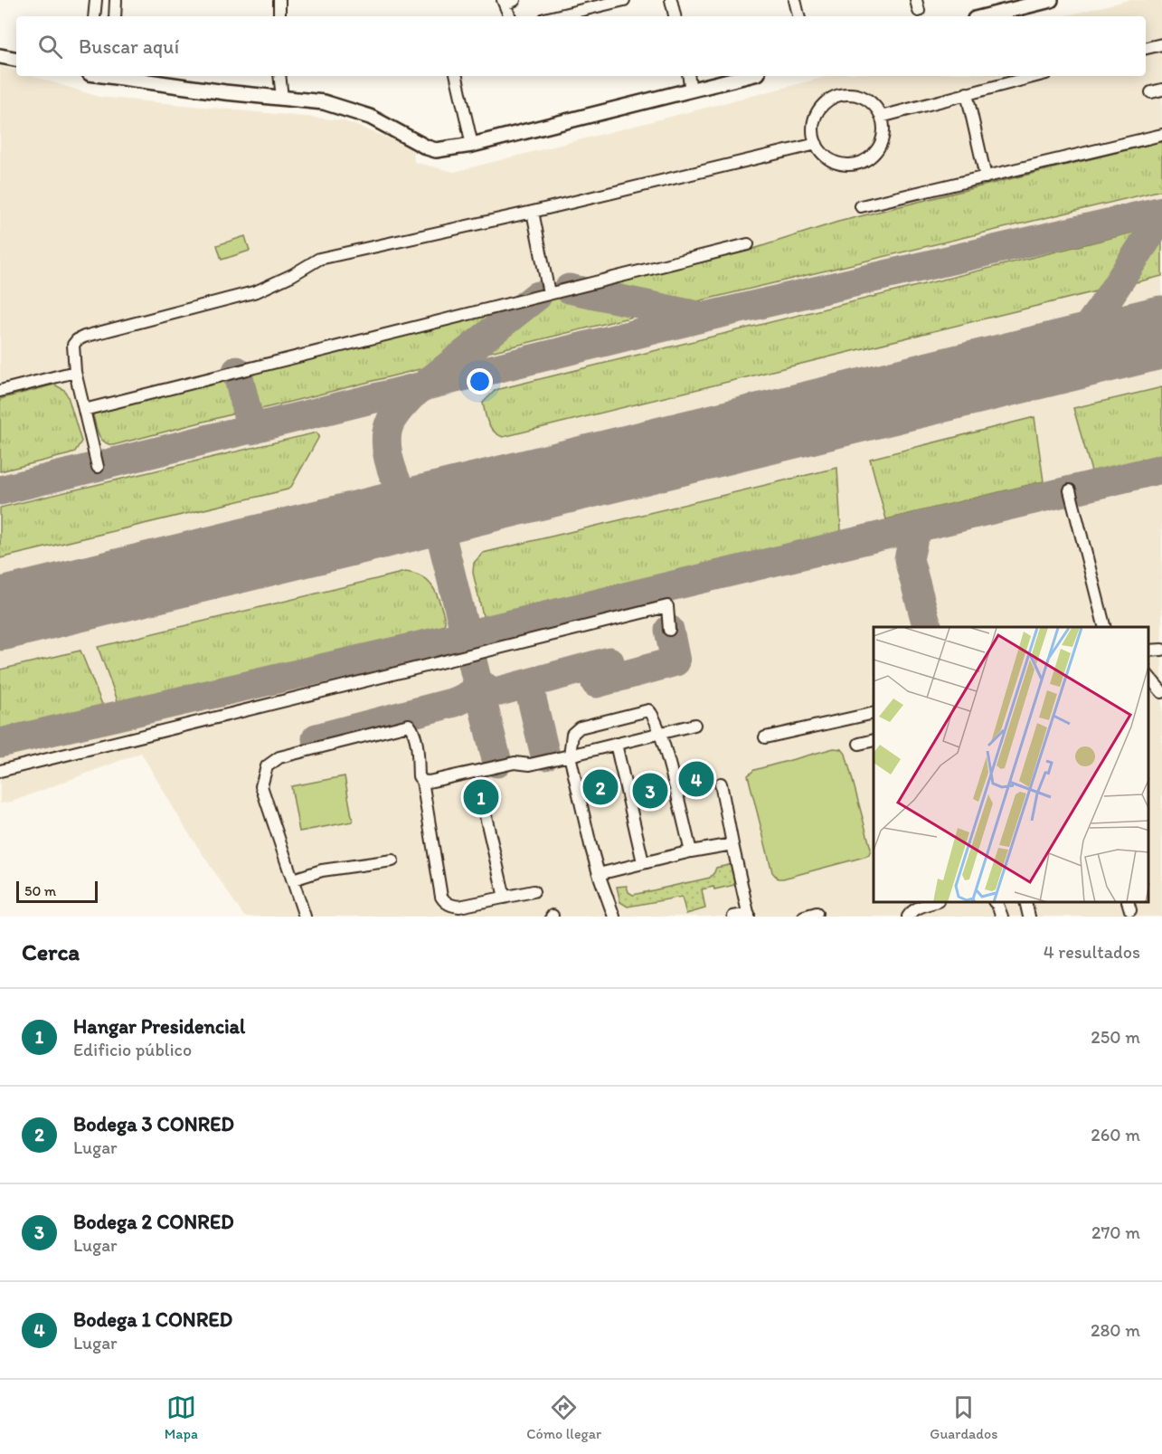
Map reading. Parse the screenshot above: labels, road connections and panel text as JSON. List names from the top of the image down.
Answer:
{
  "scale_bar": "50 m",
  "page": {
    "search": "Buscar aquí",
    "pins": [
      "4",
      "2",
      "3",
      "1"
    ],
    "scale": "50 m",
    "heading": ["Cerca", "4 resultados"],
    "list": [
      {
        "mark": "1",
        "name": "Hangar Presidencial",
        "note": "Edificio público",
        "value": "250 m"
      },
      {
        "mark": "2",
        "name": "Bodega 3 CONRED",
        "note": "Lugar",
        "value": "260 m"
      },
      {
        "mark": "3",
        "name": "Bodega 2 CONRED",
        "note": "Lugar",
        "value": "270 m"
      },
      {
        "mark": "4",
        "name": "Bodega 1 CONRED",
        "note": "Lugar",
        "value": "280 m"
      }
    ],
    "nav": ["Mapa", "Cómo llegar", "Guardados"]
  }
}
